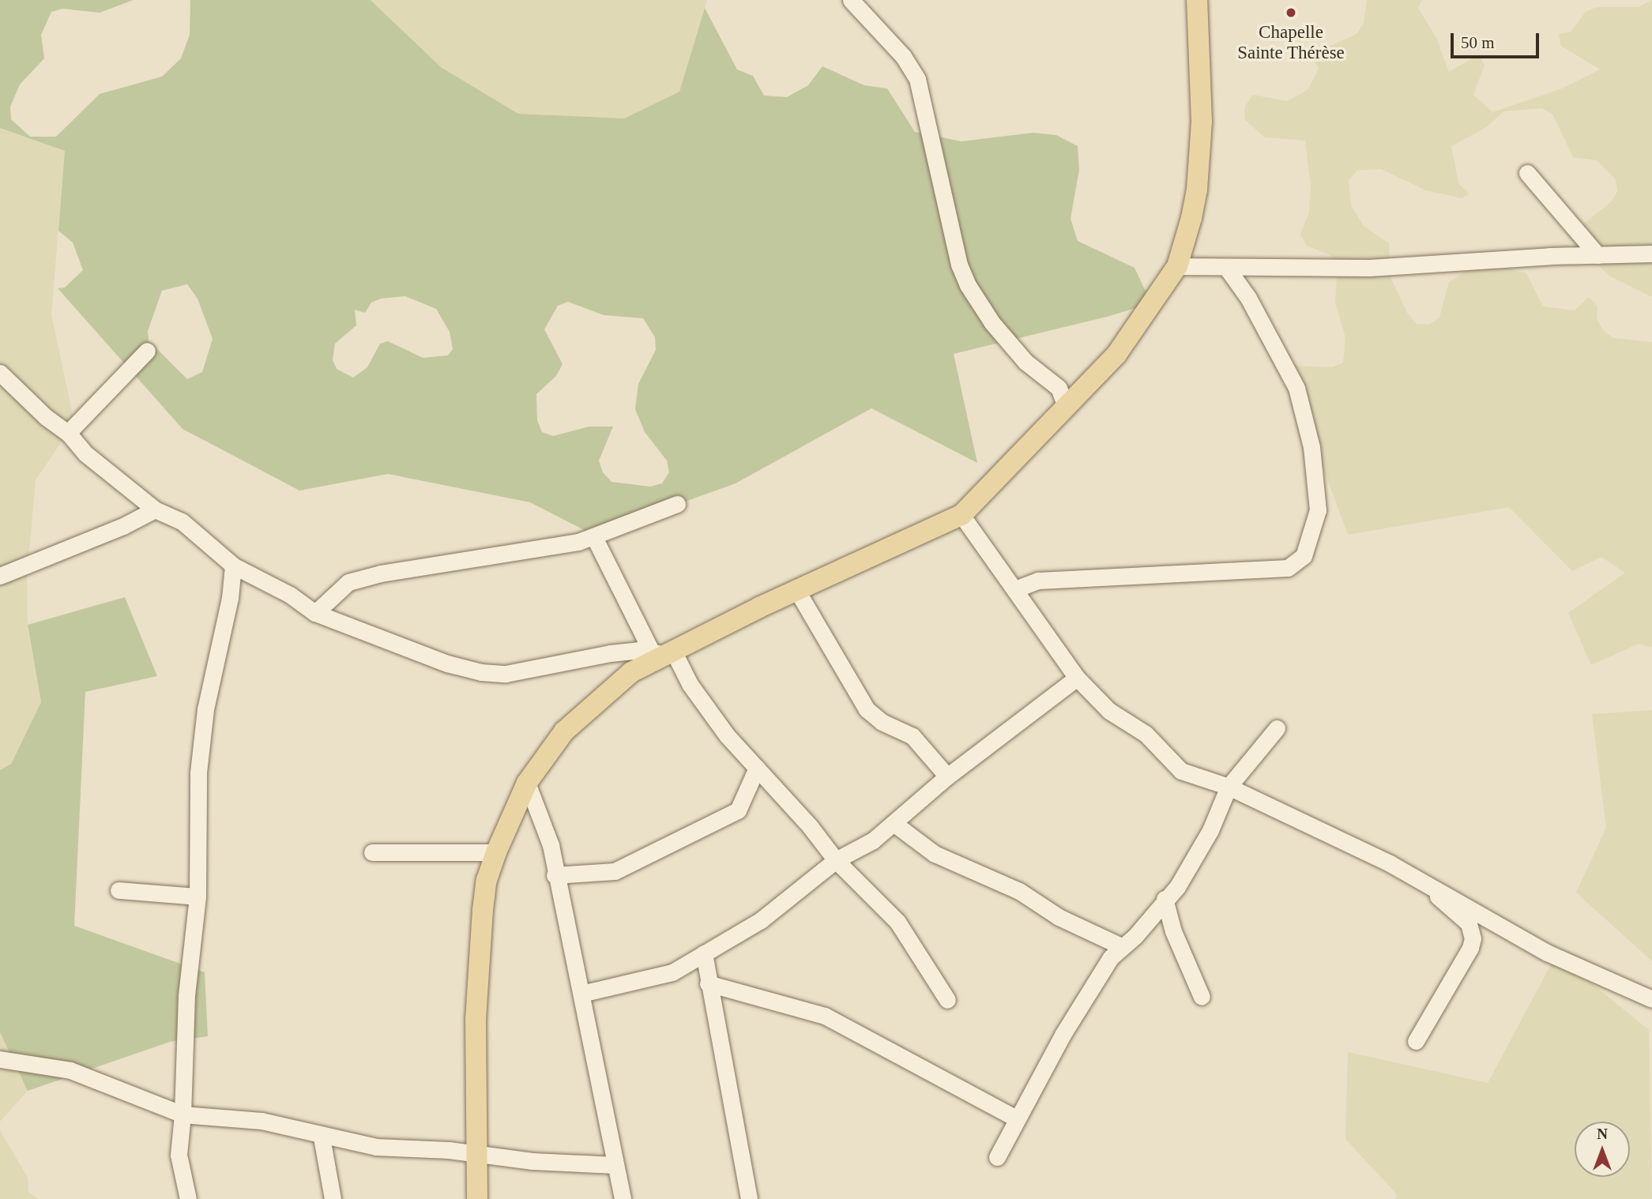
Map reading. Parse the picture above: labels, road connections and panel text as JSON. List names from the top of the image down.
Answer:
{
  "places": ["Chapelle Sainte Thérèse"],
  "scale_bar": "50 m",
  "north": "top"
}
